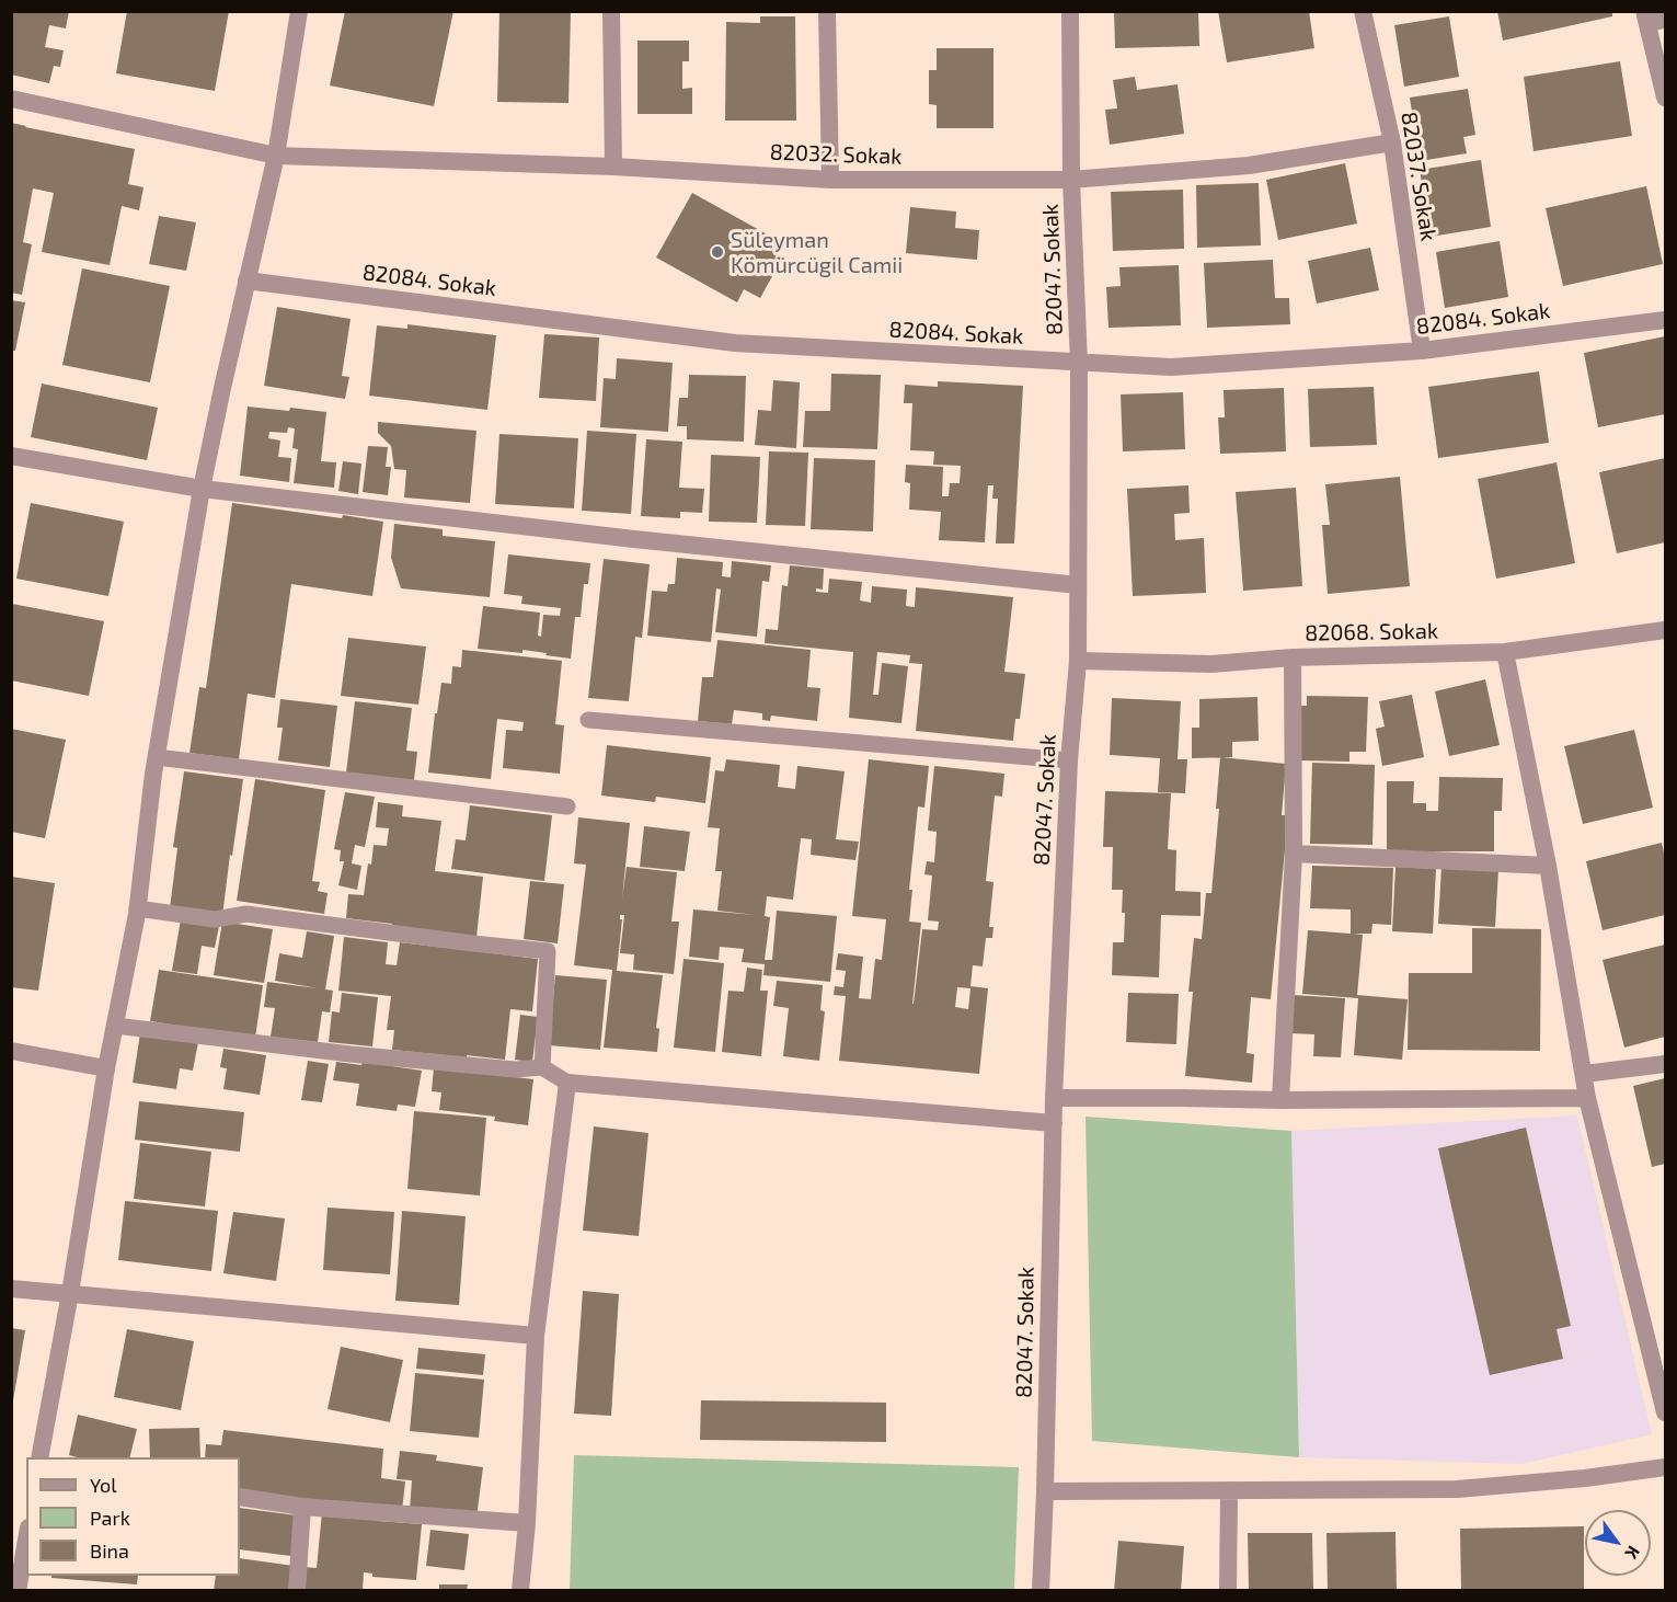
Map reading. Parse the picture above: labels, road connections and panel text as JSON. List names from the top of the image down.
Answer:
{
  "streets": {
    "street": [
      "82032. Sokak",
      "82037. Sokak",
      "82047. Sokak",
      "82084. Sokak",
      "82068. Sokak"
    ]
  },
  "crossings": [
    ["82032. Sokak", "82037. Sokak"],
    ["82032. Sokak", "82047. Sokak"],
    ["82037. Sokak", "82084. Sokak"],
    ["82047. Sokak", "82084. Sokak"],
    ["82047. Sokak", "82068. Sokak"]
  ],
  "places": ["Süleyman Kömürcügil Camii"],
  "legend": ["Yol", "Park", "Bina"],
  "north": "bottom right"
}
